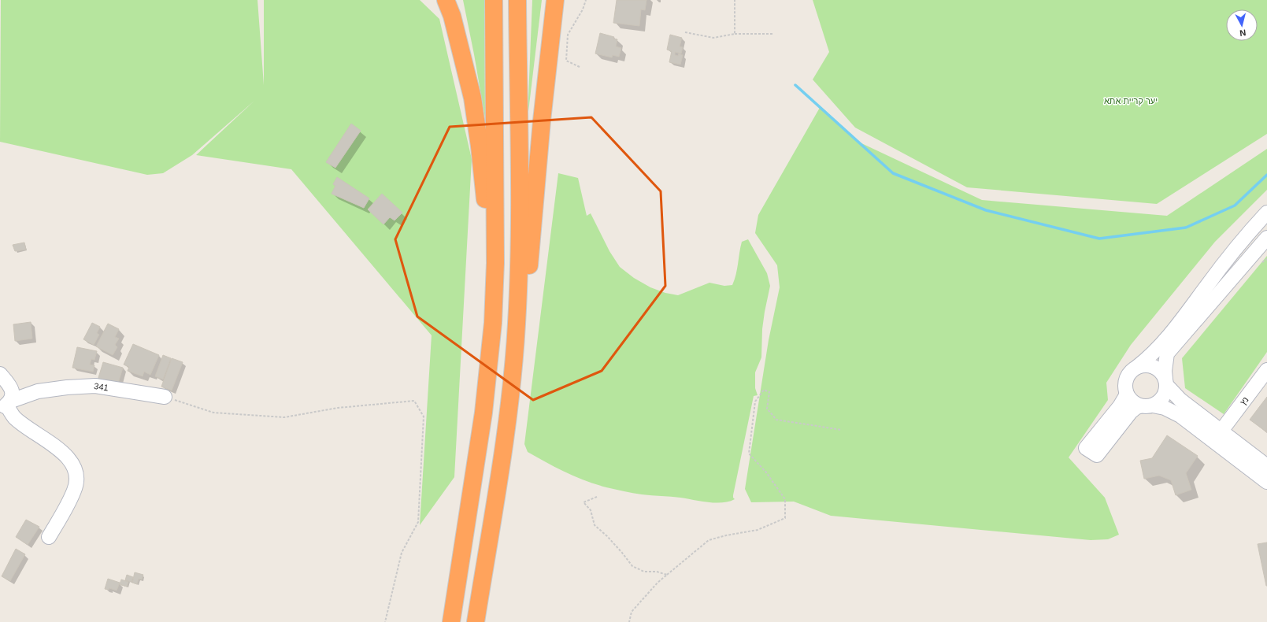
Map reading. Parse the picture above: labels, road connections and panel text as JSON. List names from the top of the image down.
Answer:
{
  "streets": {
    "street": ["341", "נץ"]
  },
  "parks": ["יער קריית אתא"],
  "north": "bottom"
}
